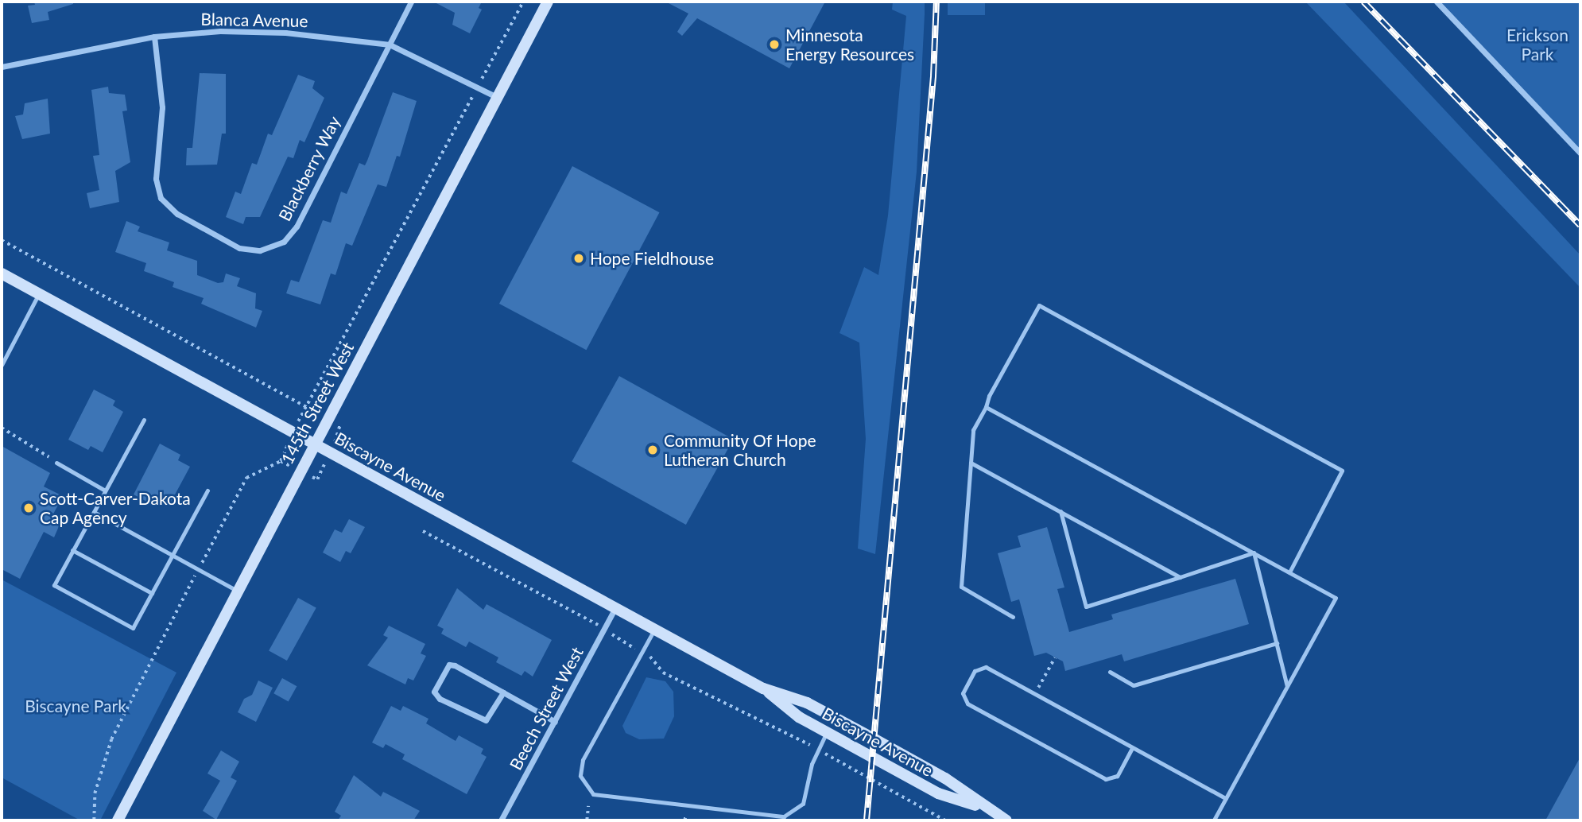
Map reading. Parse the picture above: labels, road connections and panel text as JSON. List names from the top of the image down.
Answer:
{
  "streets": {
    "street": [
      "Blanca Avenue",
      "Blackberry Way",
      "145th Street West",
      "Biscayne Avenue",
      "Beech Street West"
    ]
  },
  "crossings": [
    ["Blanca Avenue", "Blackberry Way"],
    ["Blanca Avenue", "145th Street West"],
    ["145th Street West", "Biscayne Avenue"],
    ["Biscayne Avenue", "Beech Street West"]
  ],
  "parks": ["Erickson Park", "Biscayne Park"],
  "places": [
    "Minnesota Energy Resources",
    "Hope Fieldhouse",
    "Community Of Hope Lutheran Church",
    "Scott-Carver-Dakota Cap Agency"
  ]
}
